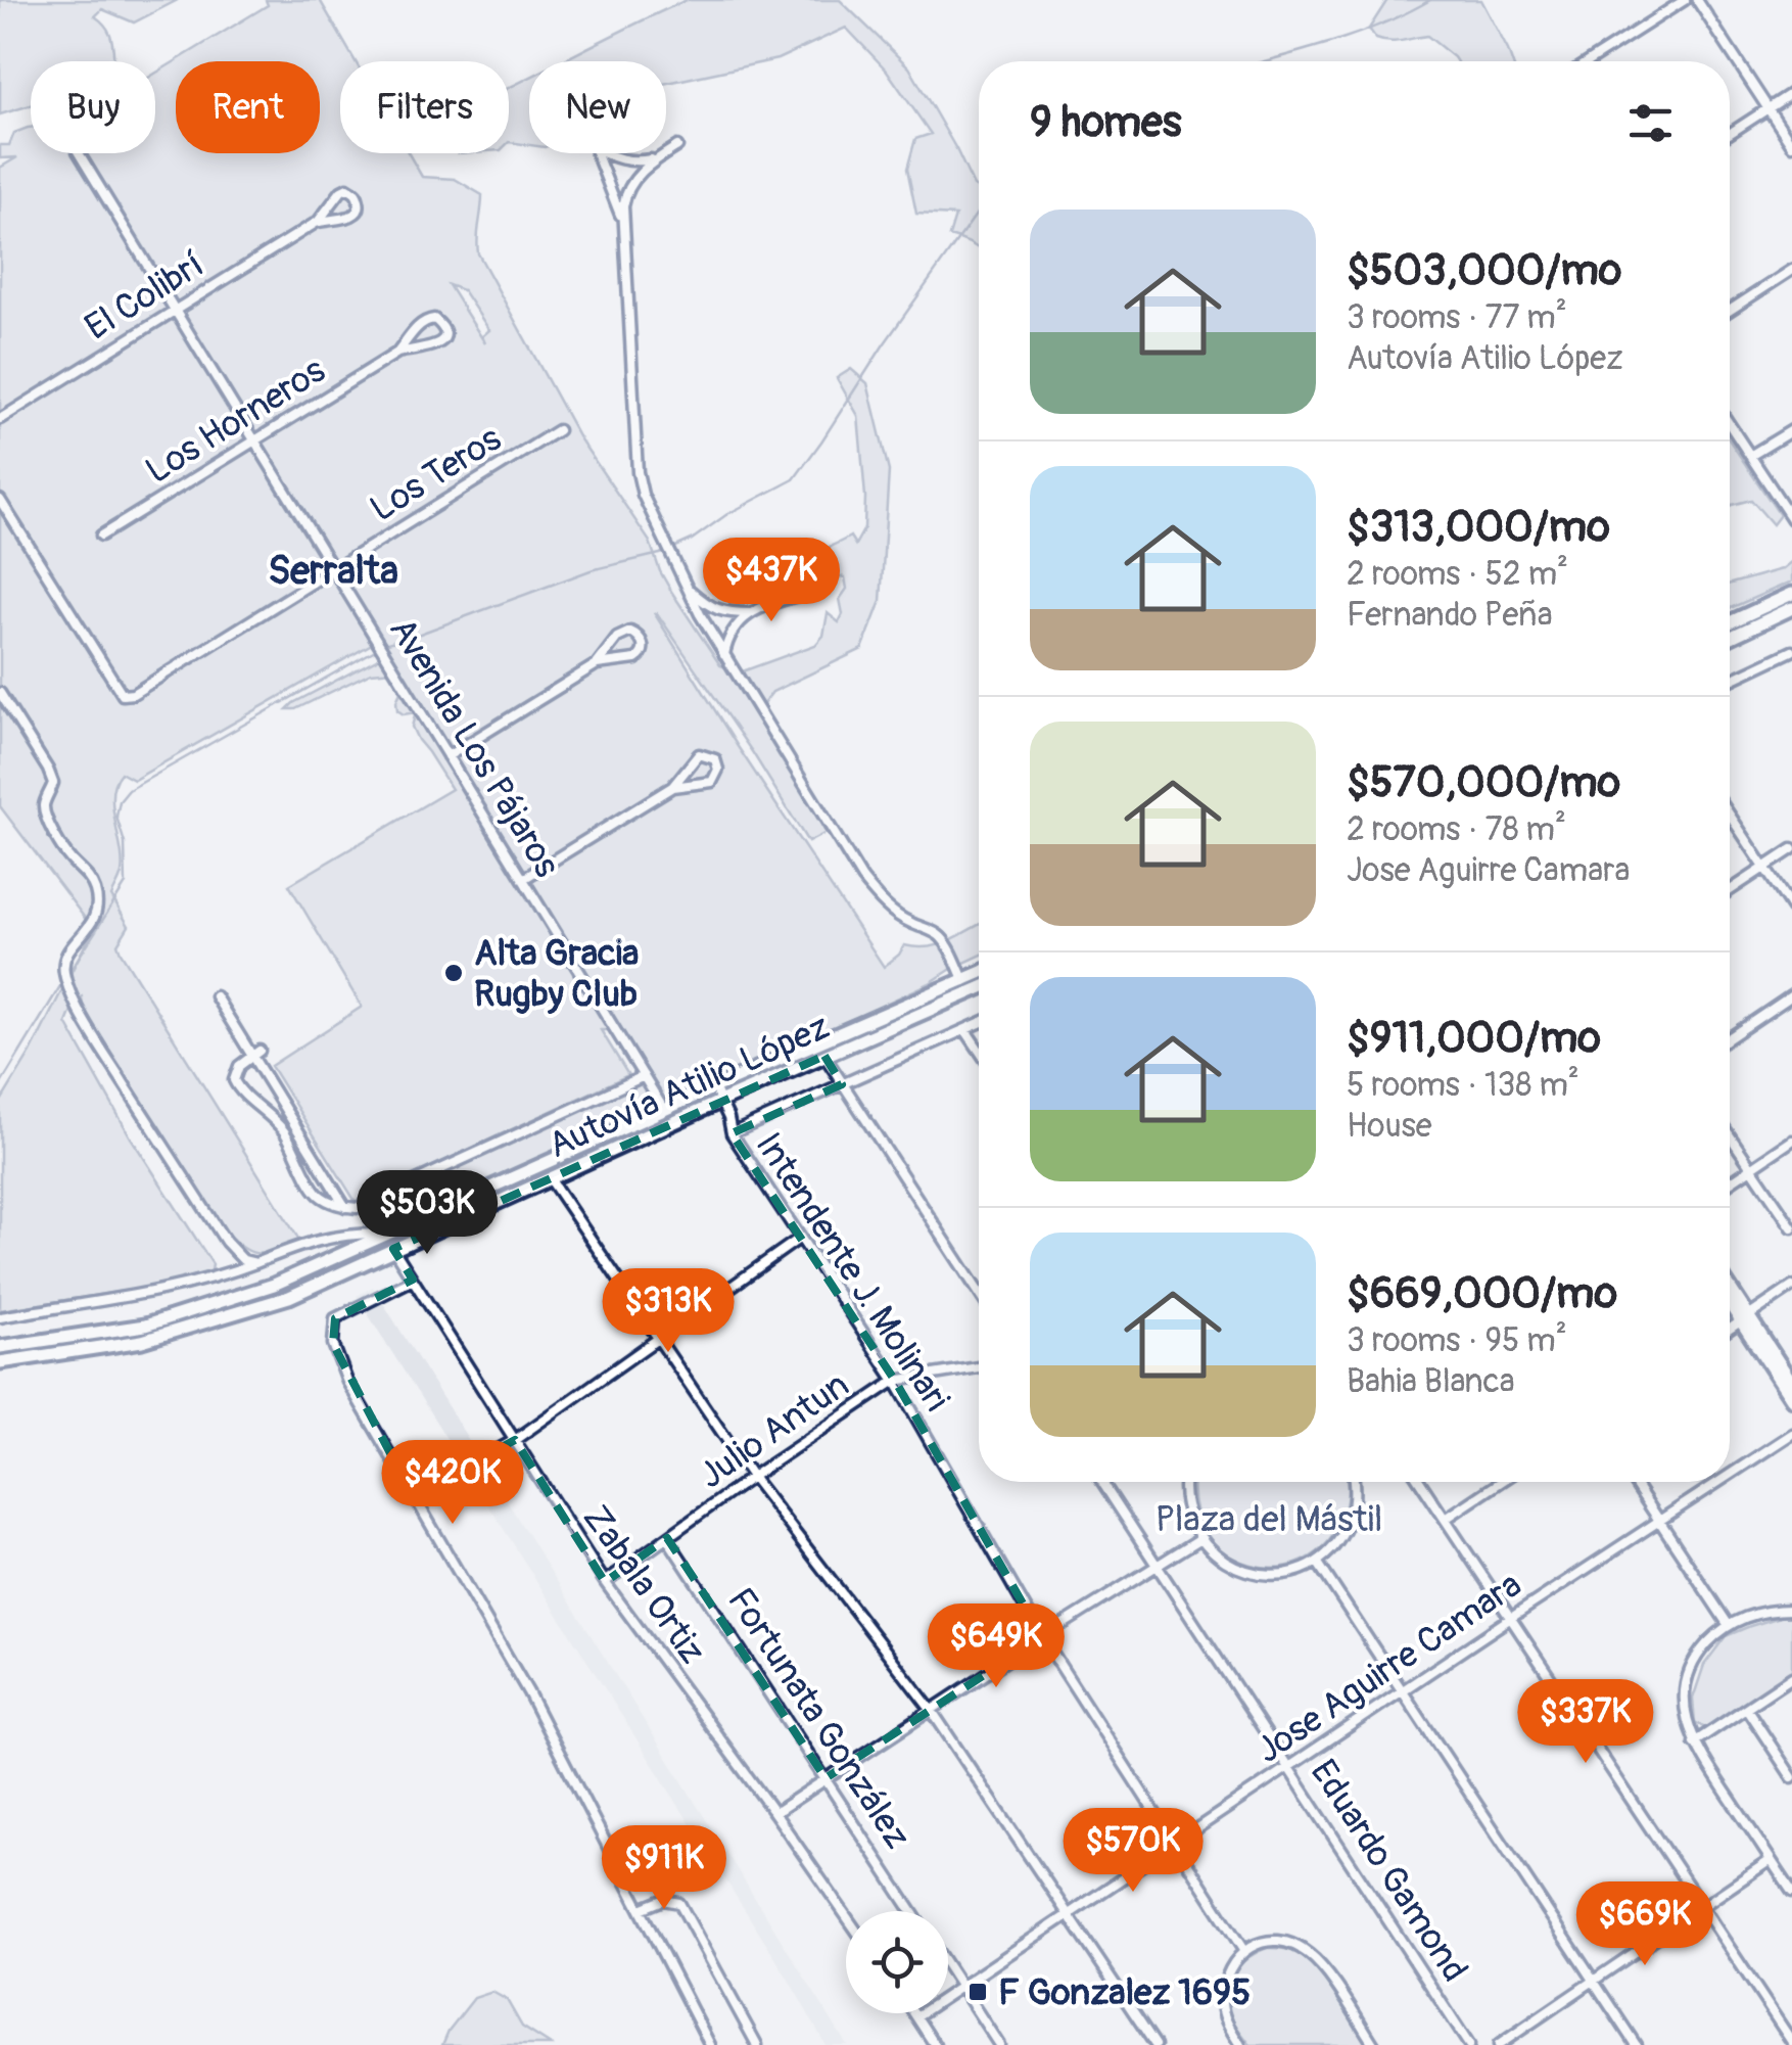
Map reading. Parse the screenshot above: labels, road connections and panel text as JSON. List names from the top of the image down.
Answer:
{
  "streets": {
    "main road": ["Autovía Atilio López"],
    "street": [
      "El Colibrí",
      "Los Horneros",
      "Los Teros",
      "Avenida Los Pájaros",
      "Intendente J. Molinari",
      "Julio Antun",
      "Zabala Ortiz",
      "Jose Aguirre Camara",
      "Fortunata González",
      "Eduardo Gamond"
    ]
  },
  "crossings": [
    ["El Colibrí", "Avenida Los Pájaros"],
    ["Los Horneros", "Avenida Los Pájaros"],
    ["Los Teros", "Avenida Los Pájaros"],
    ["Avenida Los Pájaros", "Autovía Atilio López"],
    ["Autovía Atilio López", "Intendente J. Molinari"],
    ["Autovía Atilio López", "Zabala Ortiz"],
    ["Intendente J. Molinari", "Julio Antun"],
    ["Intendente J. Molinari", "Jose Aguirre Camara"],
    ["Julio Antun", "Zabala Ortiz"],
    ["Julio Antun", "Fortunata González"],
    ["Jose Aguirre Camara", "Eduardo Gamond"]
  ],
  "districts": ["Serralta"],
  "parks": ["Plaza del Mástil"],
  "places": {
    "other": ["Alta Gracia Rugby Club"],
    "transit": ["F Gonzalez 1695"]
  },
  "page": {
    "chip": [
      "Buy",
      "Rent",
      "Filters",
      "New"
    ],
    "heading": "9 homes",
    "list": [
      {
        "name": "$503,000/mo",
        "note": "3 rooms · 77 m² · Autovía Atilio López"
      },
      {
        "name": "$313,000/mo",
        "note": "2 rooms · 52 m² · Fernando Peña"
      },
      {
        "name": "$570,000/mo",
        "note": "2 rooms · 78 m² · Jose Aguirre Camara"
      },
      {
        "name": "$911,000/mo",
        "note": "5 rooms · 138 m² · House"
      },
      {
        "name": "$669,000/mo",
        "note": "3 rooms · 95 m² · Bahia Blanca"
      }
    ],
    "price": [
      "$437K",
      "$503K",
      "$313K",
      "$420K",
      "$649K",
      "$337K",
      "$570K",
      "$911K",
      "$669K"
    ]
  }
}
